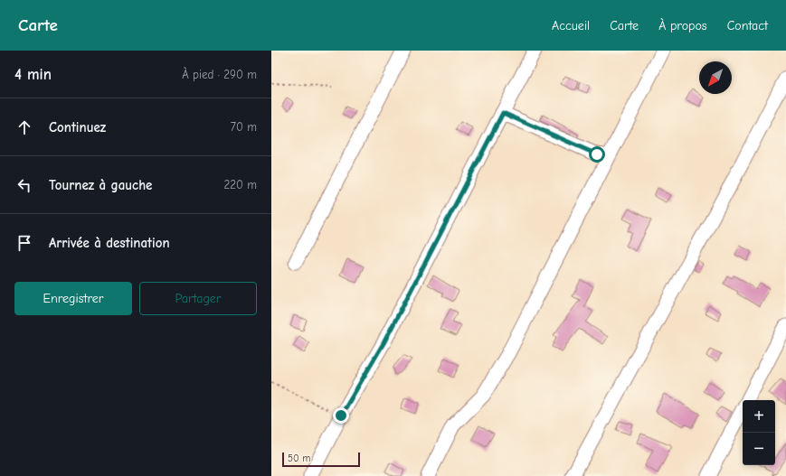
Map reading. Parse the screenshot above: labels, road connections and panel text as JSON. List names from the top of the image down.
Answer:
{
  "scale_bar": "50 m",
  "north": "bottom left",
  "page": {
    "header": "Carte",
    "nav": [
      "Accueil",
      "Carte",
      "À propos",
      "Contact"
    ],
    "heading": ["4 min", "À pied · 290 m"],
    "list": [
      ["Continuez", "70 m"],
      ["Tournez à gauche", "220 m"],
      "Arrivée à destination"
    ],
    "buttons": ["Enregistrer", "Partager"],
    "map_buttons": ["+", "−"],
    "scale": "50 m"
  }
}
